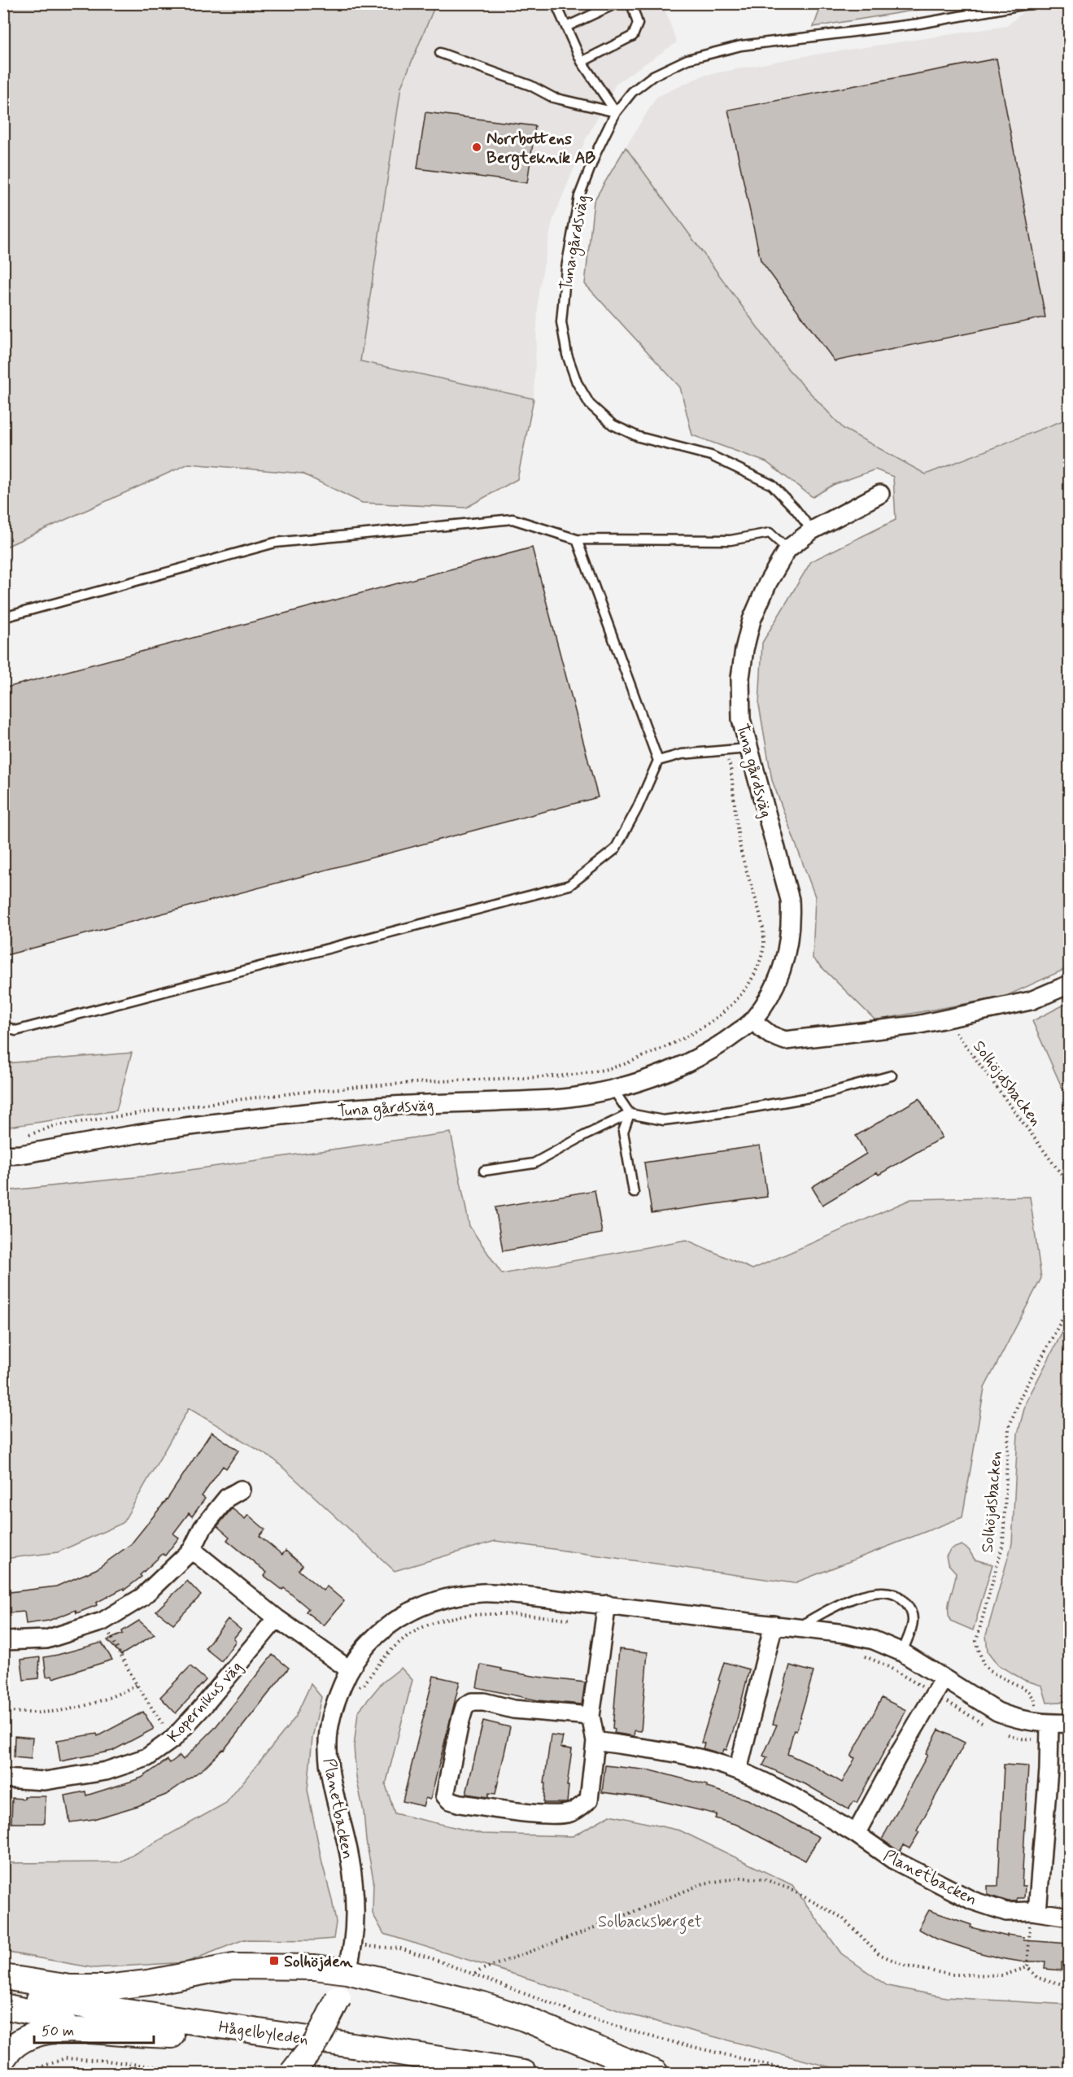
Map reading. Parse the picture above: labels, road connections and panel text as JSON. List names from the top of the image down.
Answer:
{
  "streets": {
    "main road": ["Hågelbyleden"],
    "street": ["Tuna gårdsväg", "Kopernikus väg", "Planetbacken"],
    "path": ["Solhöjdsbacken"]
  },
  "crossings": [
    ["Solhöjdsbacken", "Planetbacken"]
  ],
  "parks": ["Solbacksberget"],
  "places": {
    "other": ["Norrbottens Bergteknik AB"],
    "transit": ["Solhöjden"]
  },
  "scale_bar": "50 m"
}
